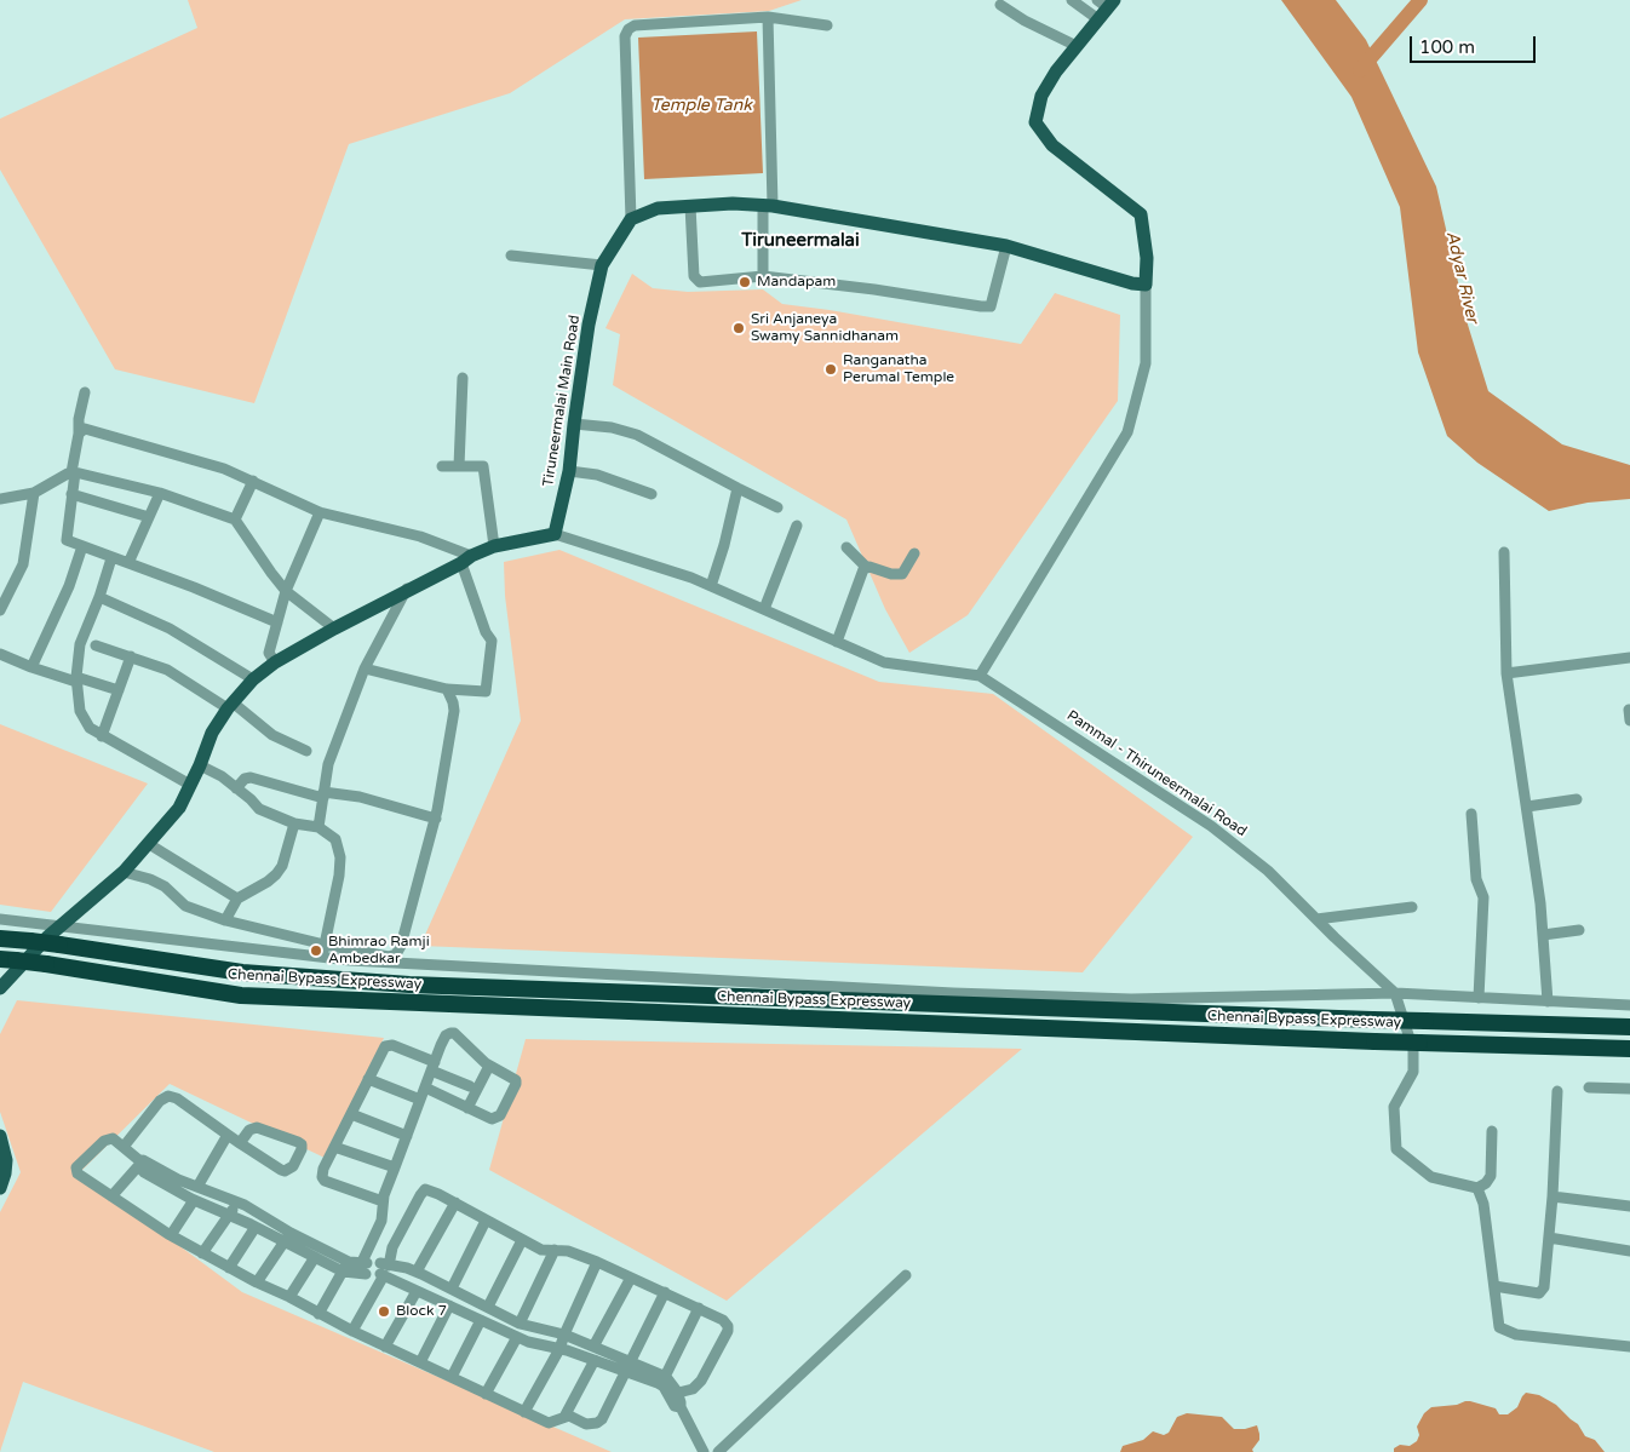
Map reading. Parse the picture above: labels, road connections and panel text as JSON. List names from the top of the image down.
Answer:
{
  "streets": {
    "highway": ["Chennai Bypass Expressway"],
    "main road": ["Tiruneermalai Main Road"],
    "street": ["Pammal - Thiruneermalai Road"]
  },
  "districts": ["Tiruneermalai"],
  "water": ["Temple Tank", "Adyar River"],
  "places": [
    "Mandapam",
    "Sri Anjaneya Swamy Sannidhanam",
    "Ranganatha Perumal Temple",
    "Bhimrao Ramji Ambedkar",
    "Block 7"
  ],
  "scale_bar": "100 m"
}
